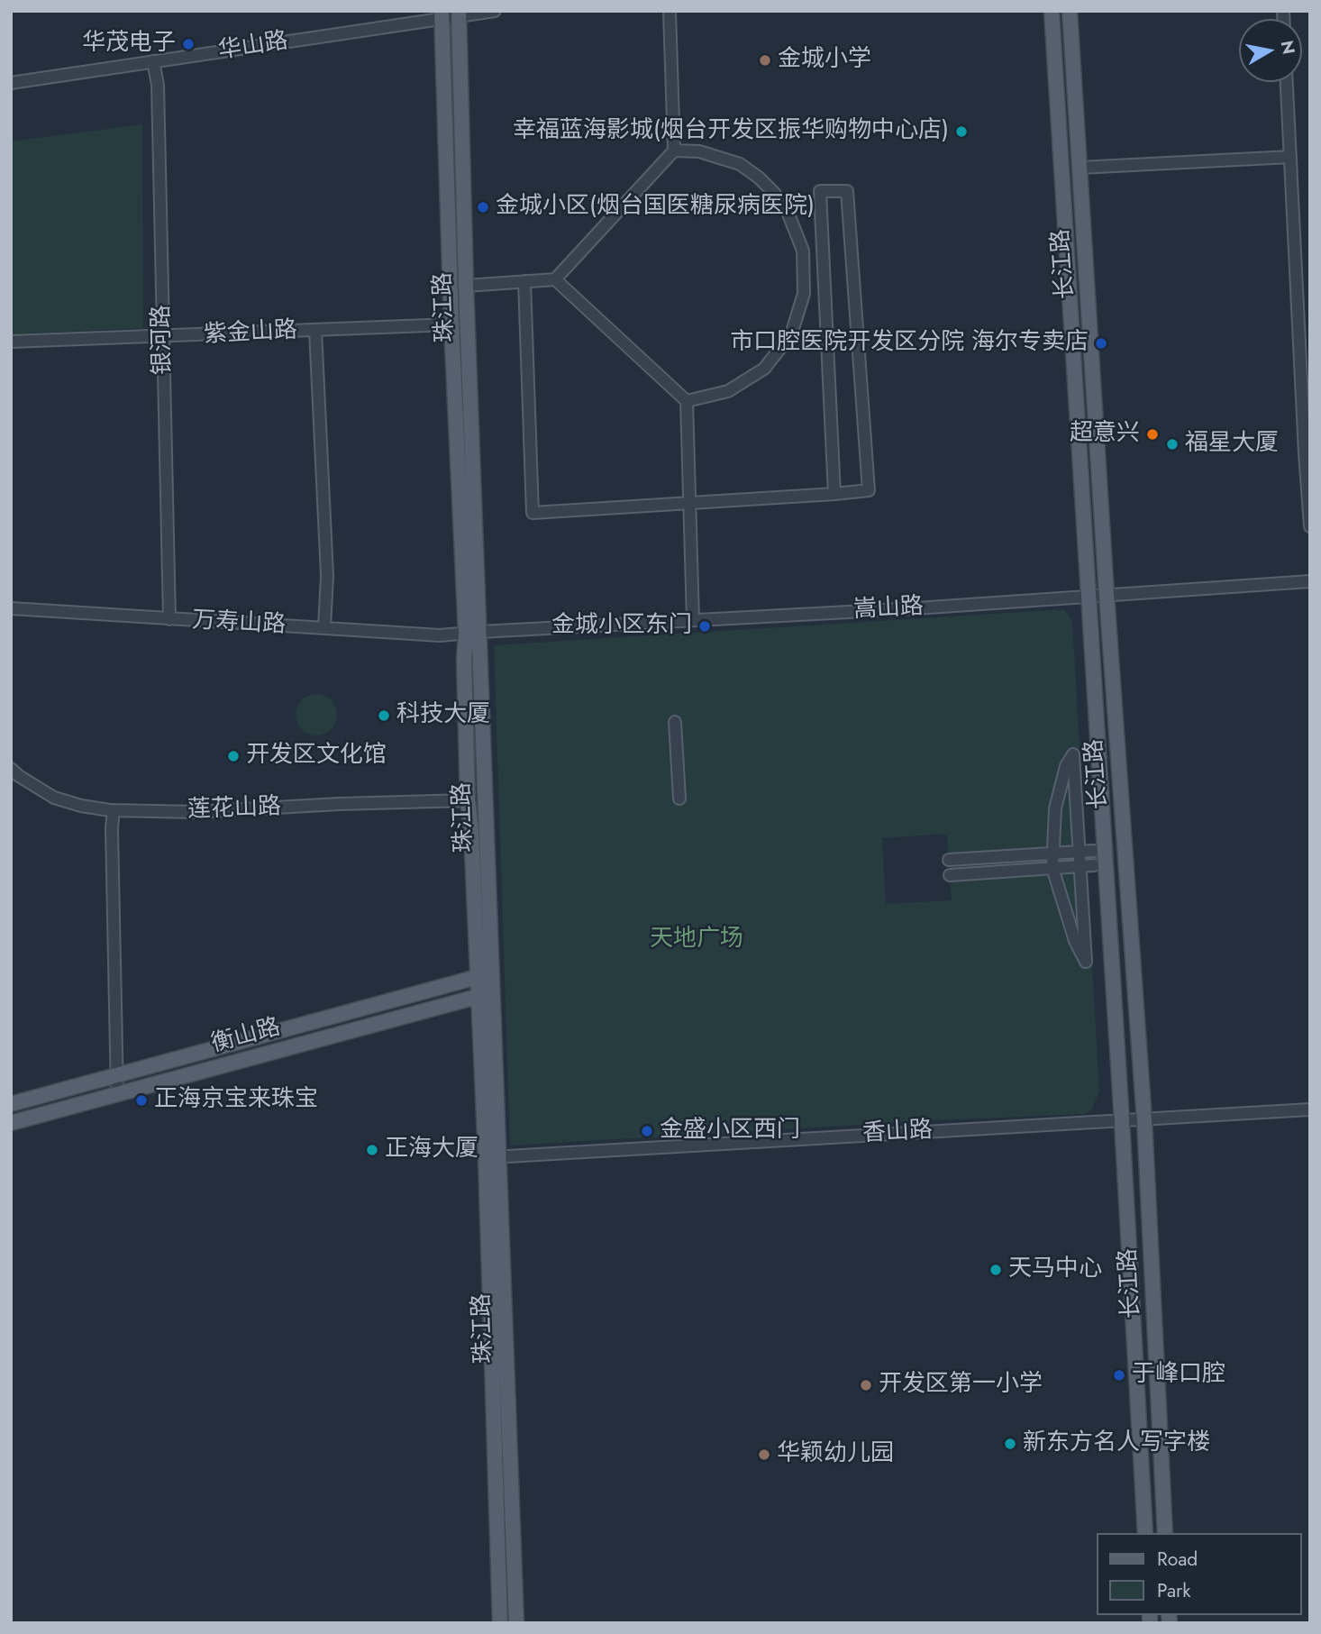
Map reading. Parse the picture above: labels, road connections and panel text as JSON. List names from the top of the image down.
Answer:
{
  "streets": {
    "main road": ["长江路", "珠江路", "衡山路"],
    "street": [
      "华山路",
      "紫金山路",
      "银河路",
      "嵩山路",
      "万寿山路",
      "莲花山路",
      "香山路"
    ]
  },
  "crossings": [
    ["华山路", "珠江路"],
    ["华山路", "银河路"],
    ["长江路", "嵩山路"],
    ["长江路", "香山路"],
    ["珠江路", "嵩山路"],
    ["珠江路", "万寿山路"],
    ["珠江路", "衡山路"],
    ["珠江路", "香山路"],
    ["紫金山路", "银河路"],
    ["银河路", "万寿山路"],
    ["嵩山路", "万寿山路"]
  ],
  "parks": ["天地广场"],
  "places": [
    "华茂电子",
    "金城小学",
    "幸福蓝海影城(烟台开发区振华购物中心店)",
    "金城小区(烟台国医糖尿病医院)",
    "市口腔医院开发区分院 海尔专卖店",
    "超意兴",
    "福星大厦",
    "金城小区东门",
    "科技大厦",
    "开发区文化馆",
    "正海京宝来珠宝",
    "金盛小区西门",
    "正海大厦",
    "天马中心",
    "于峰口腔",
    "开发区第一小学",
    "新东方名人写字楼",
    "华颖幼儿园"
  ],
  "legend": ["Road", "Park"],
  "north": "right"
}
